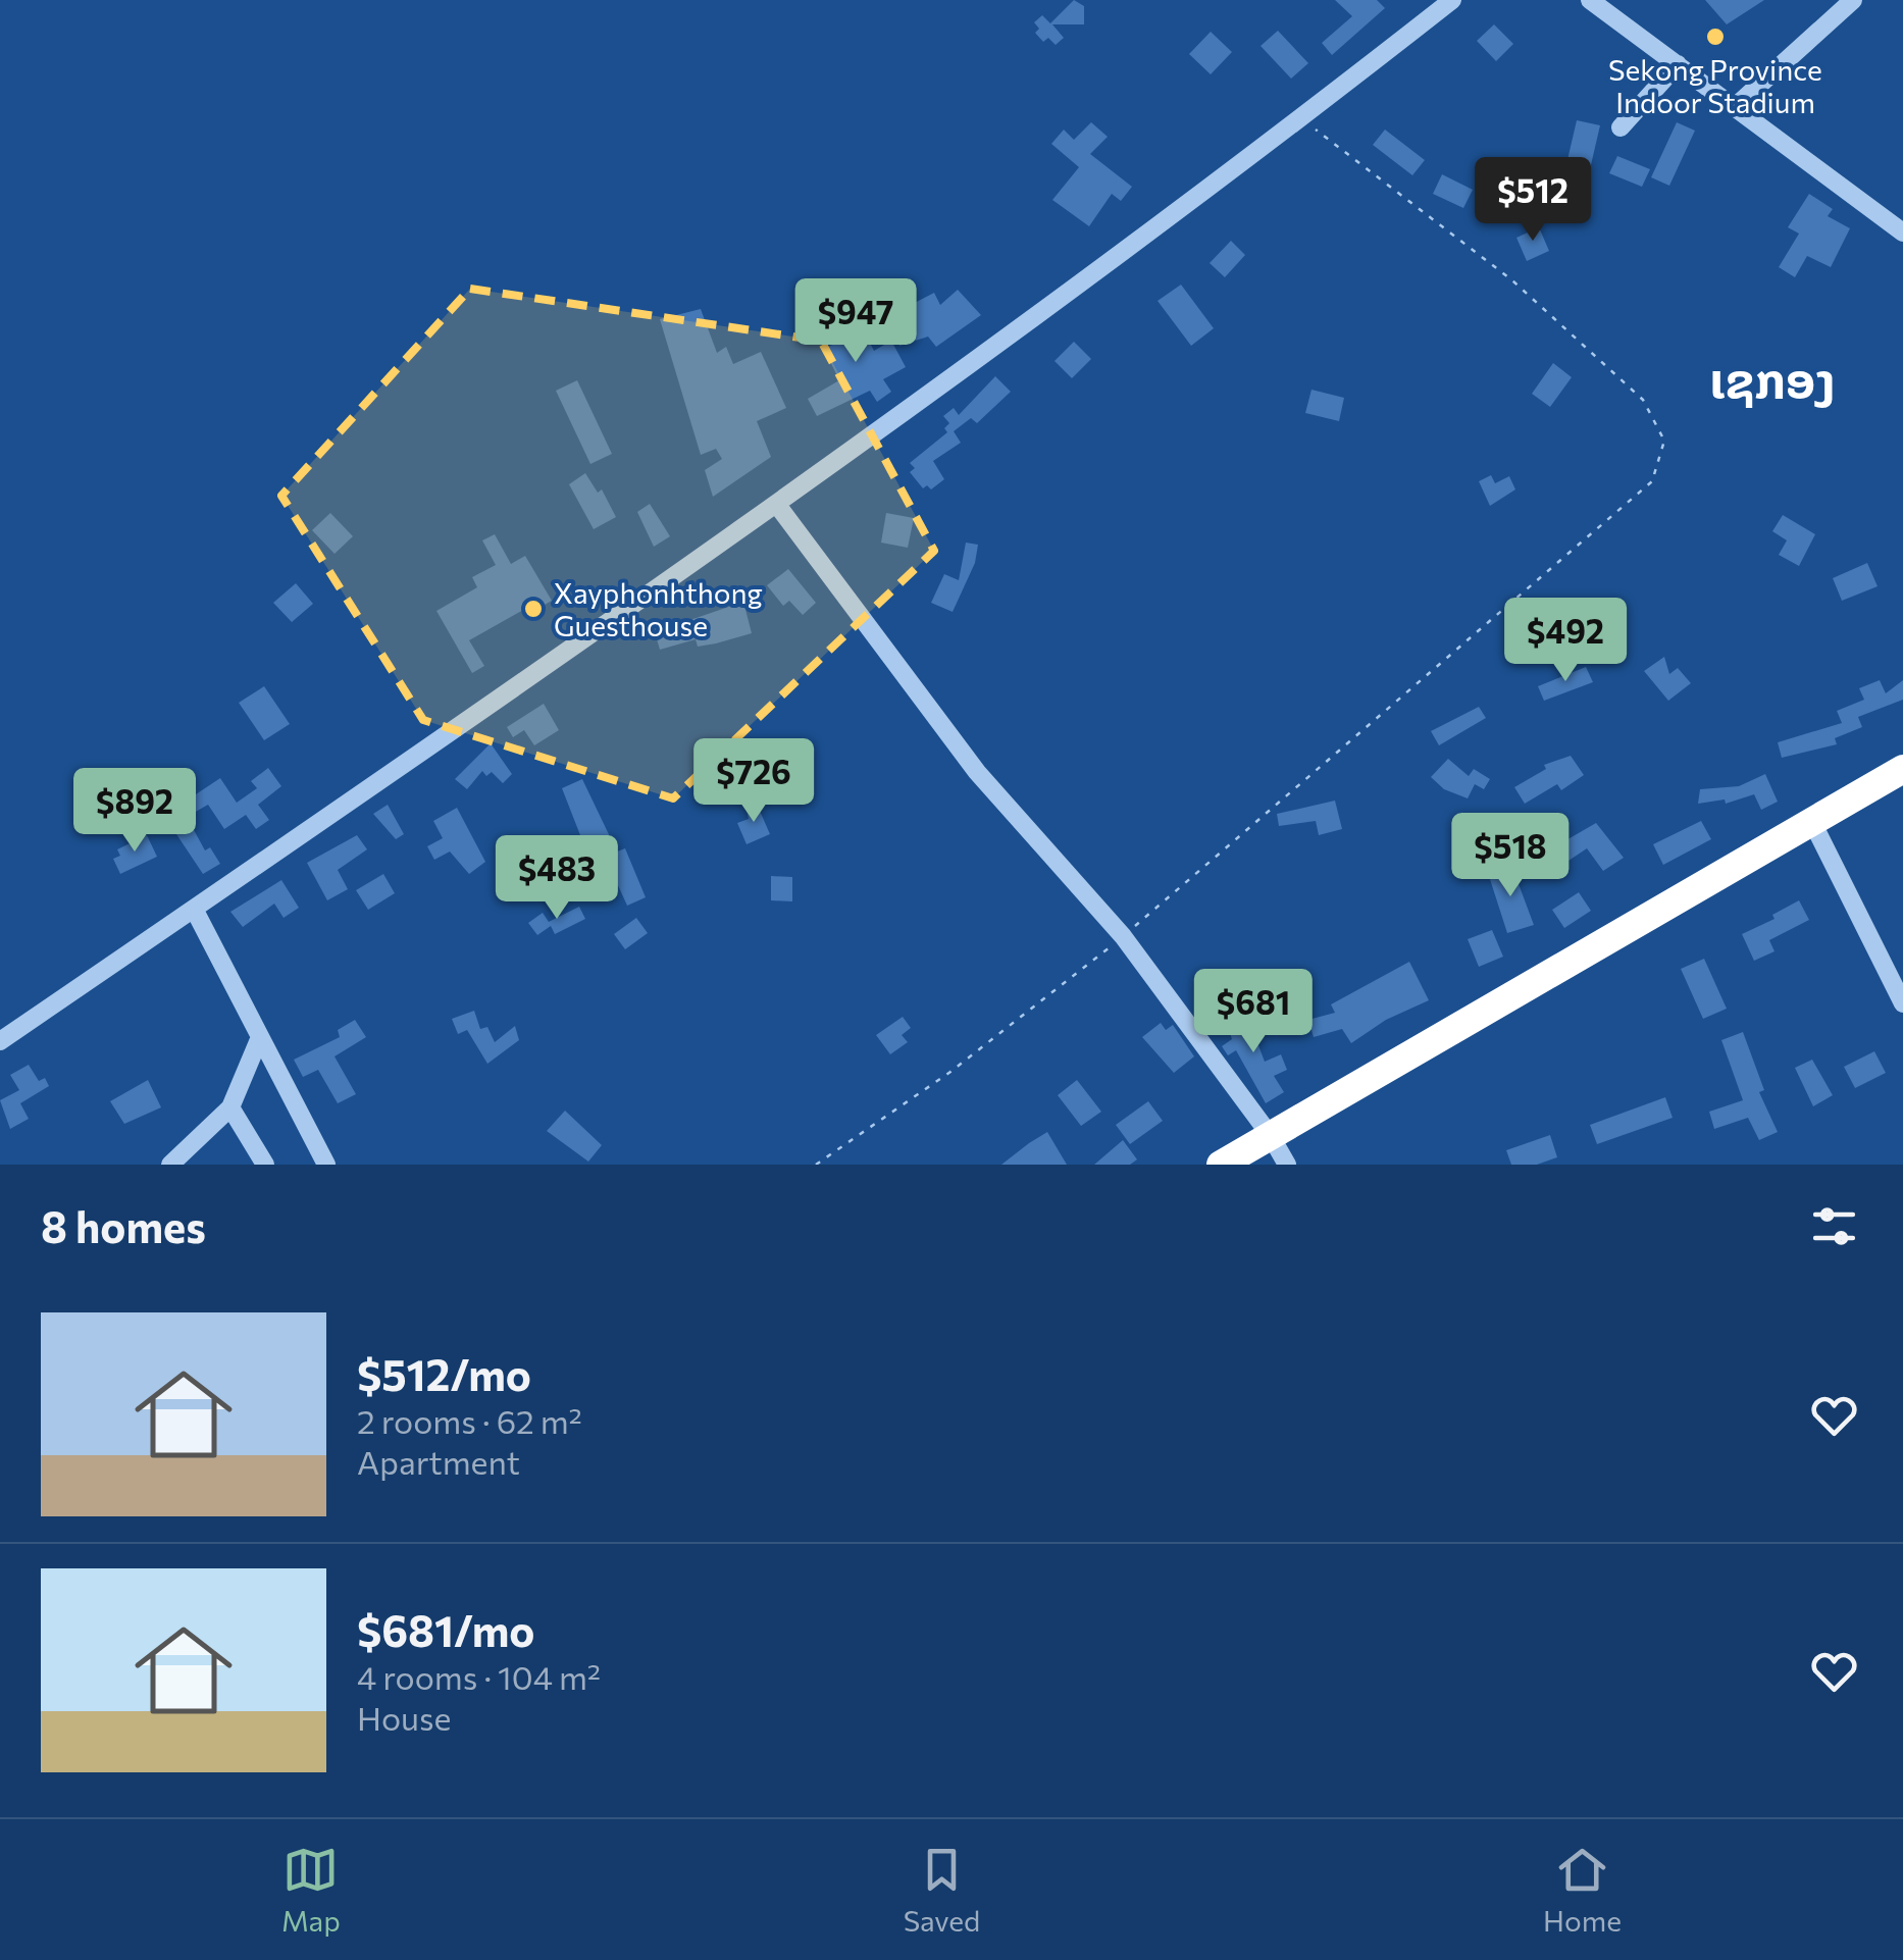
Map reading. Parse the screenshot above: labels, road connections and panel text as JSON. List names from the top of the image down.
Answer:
{
  "districts": ["ເຊກອງ"],
  "places": ["Sekong Province Indoor Stadium", "Xayphonhthong Guesthouse"],
  "page": {
    "price": [
      "$512",
      "$947",
      "$492",
      "$726",
      "$892",
      "$518",
      "$483",
      "$681"
    ],
    "heading": "8 homes",
    "list": [
      {
        "name": "$512/mo",
        "note": "2 rooms · 62 m² · Apartment"
      },
      {
        "name": "$681/mo",
        "note": "4 rooms · 104 m² · House"
      }
    ],
    "tabs": ["Map", "Saved", "Home"]
  }
}
